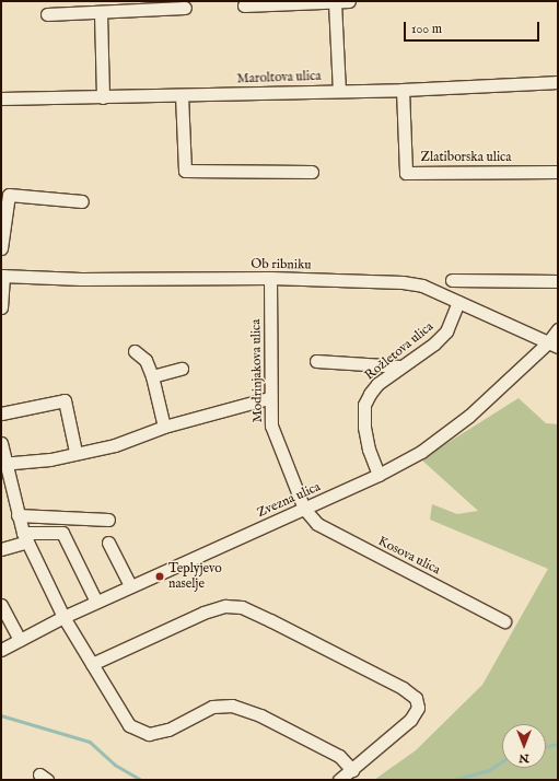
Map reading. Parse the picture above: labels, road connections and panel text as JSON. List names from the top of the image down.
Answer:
{
  "streets": {
    "street": [
      "Maroltova ulica",
      "Zlatiborska ulica",
      "Ob ribniku",
      "Rožletova ulica",
      "Modrinjakova ulica",
      "Zvezna ulica",
      "Kosova ulica"
    ]
  },
  "crossings": [
    ["Maroltova ulica", "Zlatiborska ulica"],
    ["Ob ribniku", "Rožletova ulica"],
    ["Ob ribniku", "Modrinjakova ulica"],
    ["Ob ribniku", "Zvezna ulica"],
    ["Rožletova ulica", "Zvezna ulica"],
    ["Modrinjakova ulica", "Zvezna ulica"],
    ["Modrinjakova ulica", "Kosova ulica"],
    ["Zvezna ulica", "Kosova ulica"]
  ],
  "places": ["Teplyjevo naselje"],
  "scale_bar": "100 m",
  "north": "bottom"
}
